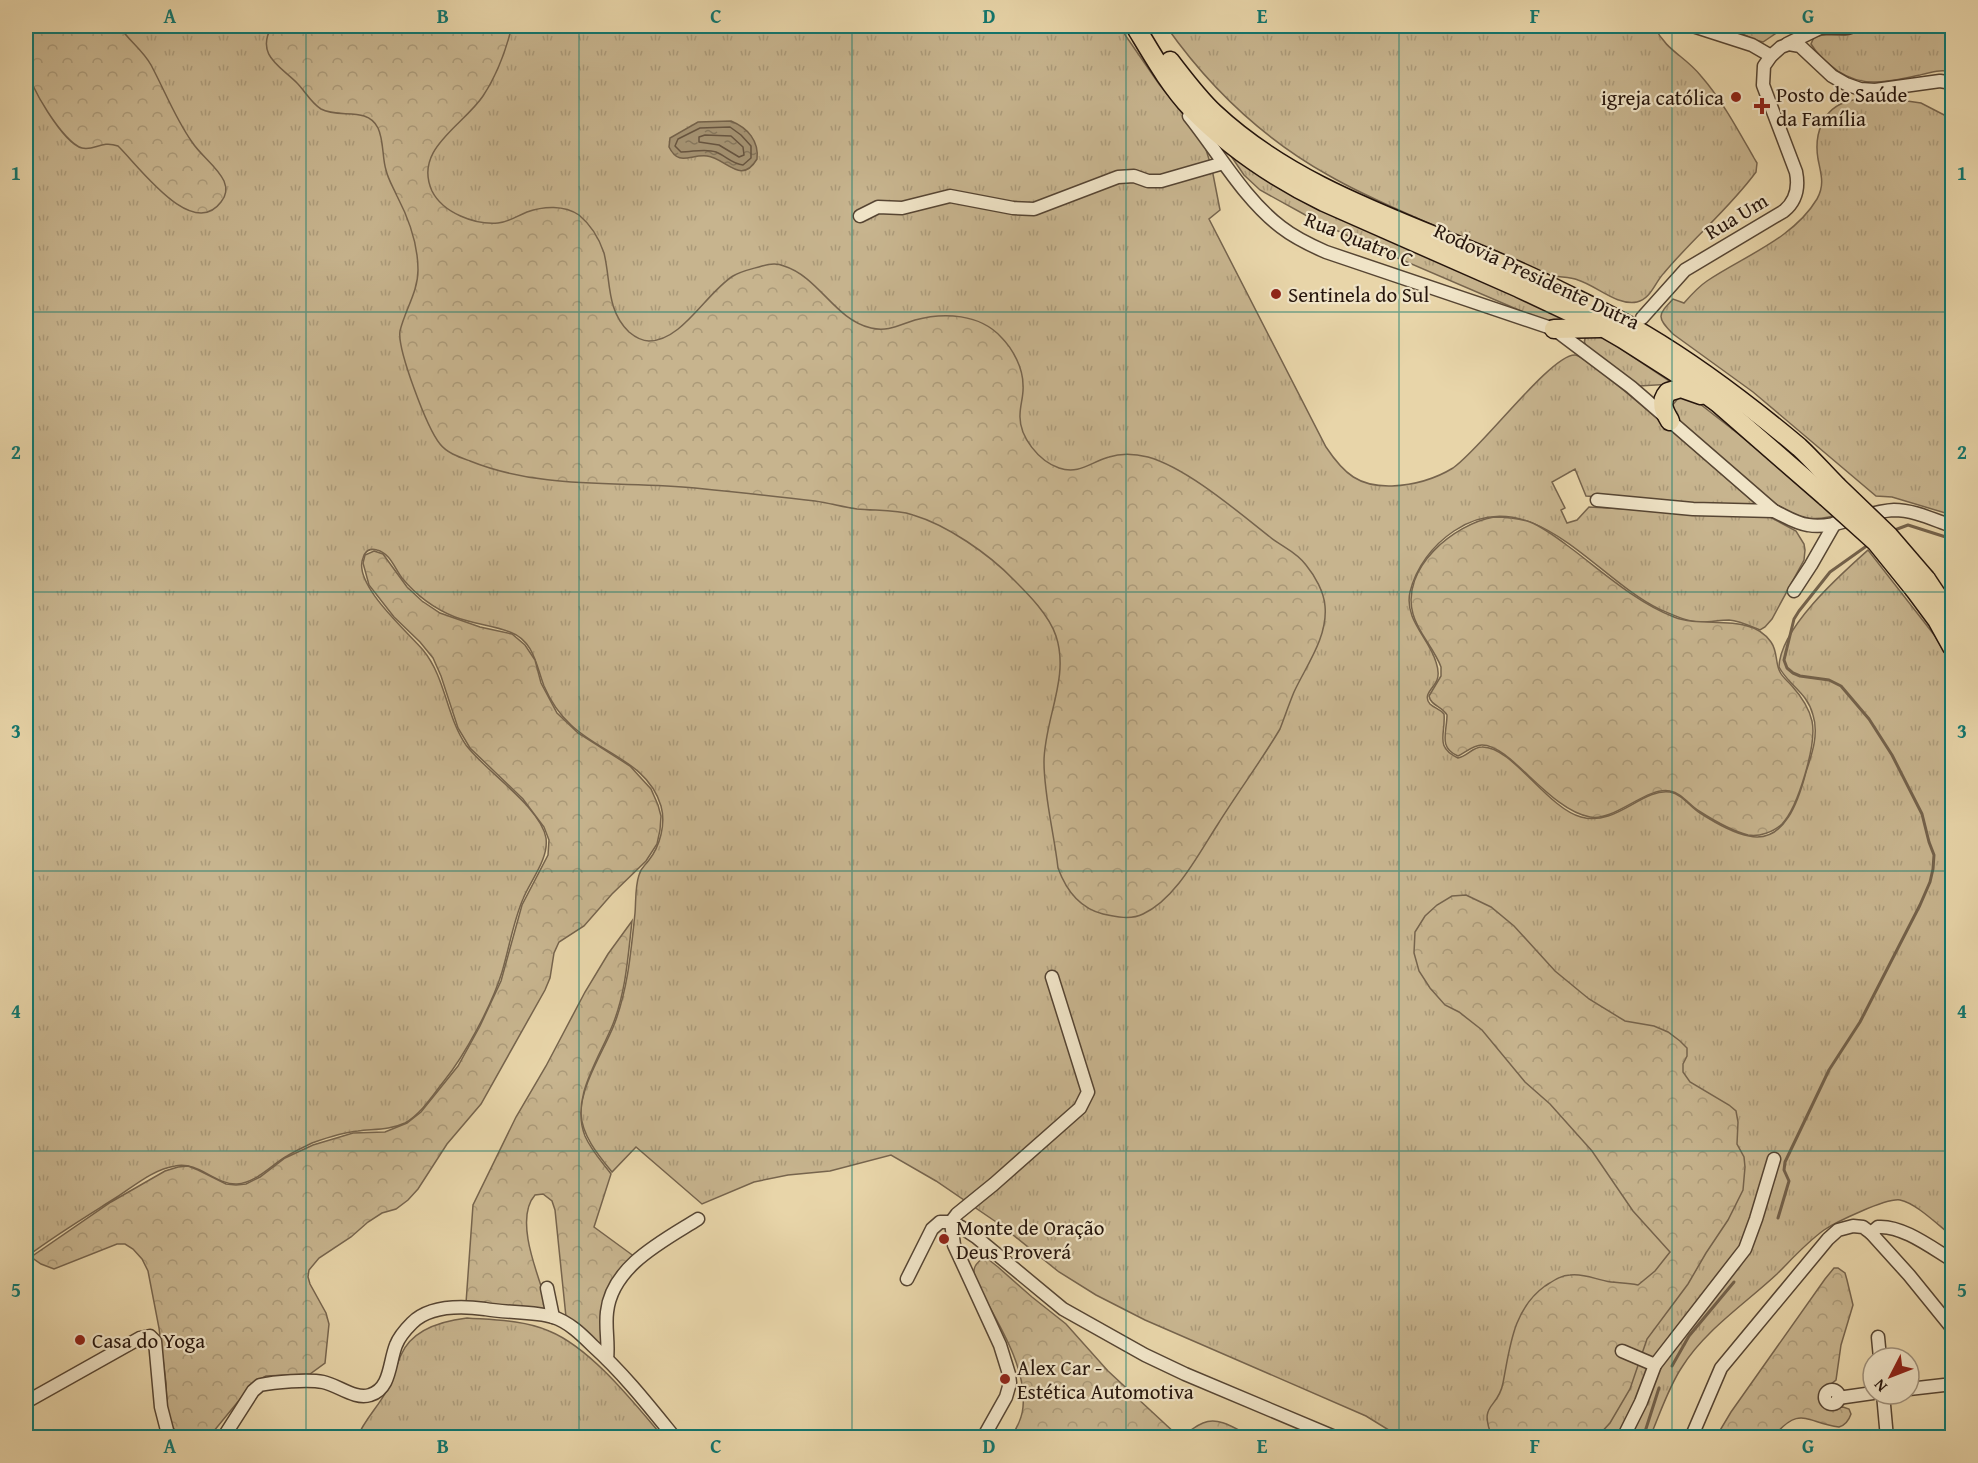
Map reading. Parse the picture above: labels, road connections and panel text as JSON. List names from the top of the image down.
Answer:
{
  "streets": {
    "highway": ["Rodovia Presidente Dutra"],
    "street": ["Rua Um", "Rua Quatro C"]
  },
  "places": {
    "other": [
      "igreja católica",
      "Sentinela do Sul",
      "Monte de Oração Deus Proverá",
      "Casa do Yoga",
      "Alex Car - Estética Automotiva"
    ],
    "health": ["Posto de Saúde da Família"]
  },
  "north": "bottom left",
  "grid": {
    "columns": [
      "A",
      "B",
      "C",
      "D",
      "E",
      "F",
      "G"
    ],
    "rows": [
      "1",
      "2",
      "3",
      "4",
      "5"
    ]
  }
}
